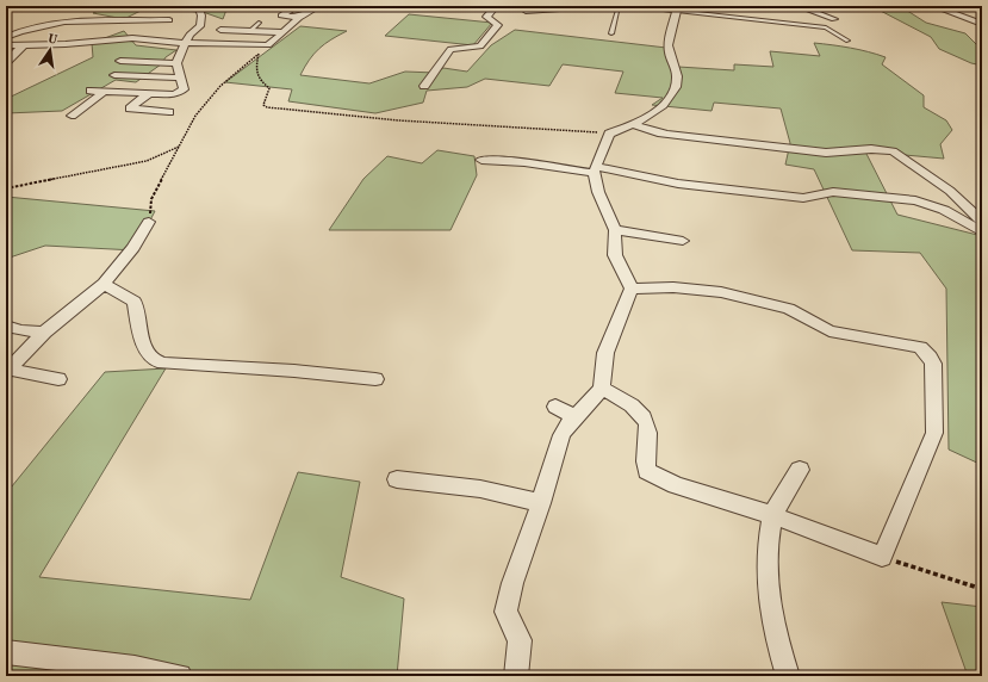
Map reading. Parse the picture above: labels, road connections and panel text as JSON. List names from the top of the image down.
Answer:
{
  "north": "top"
}
